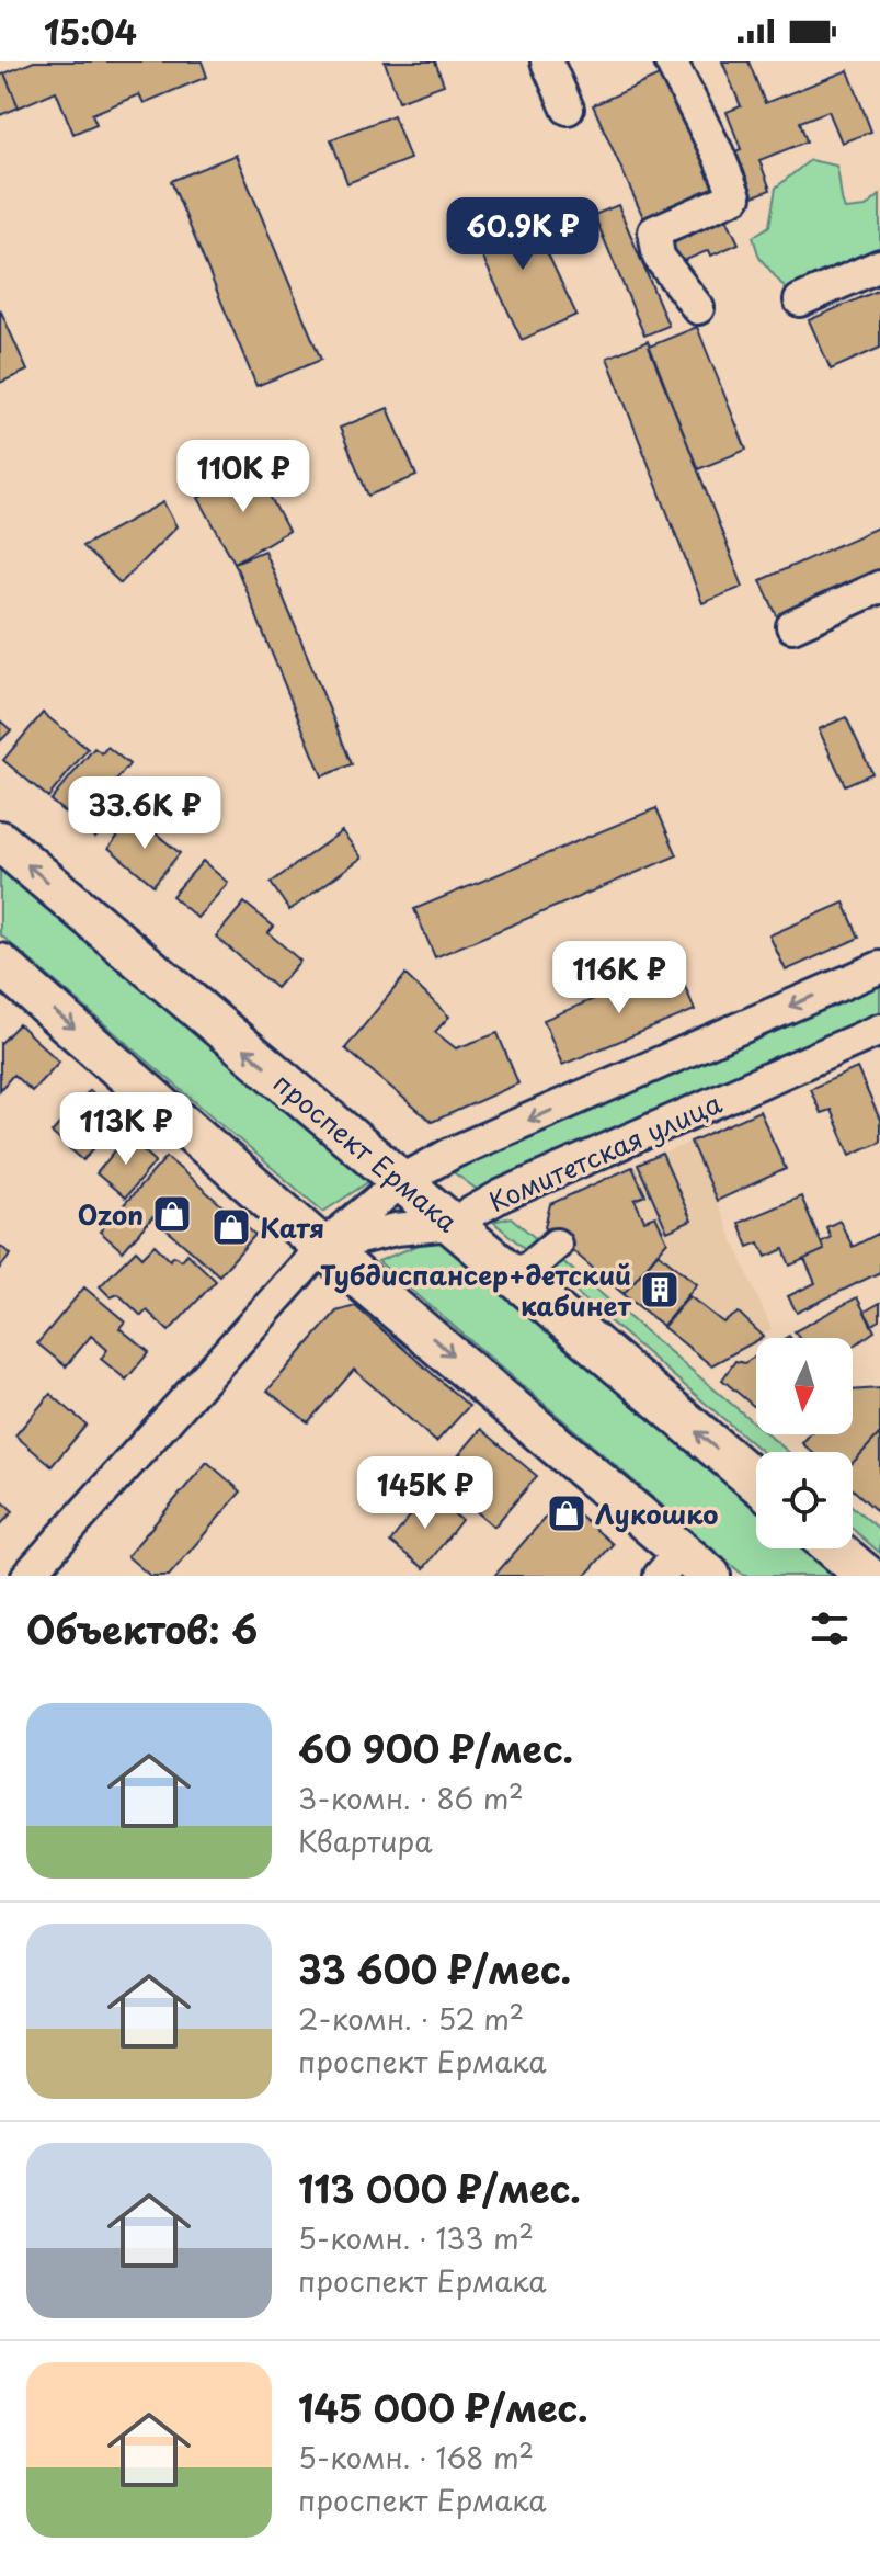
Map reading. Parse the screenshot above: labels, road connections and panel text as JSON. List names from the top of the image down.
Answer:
{
  "streets": {
    "main road": ["проспект Ермака"],
    "street": ["Комитетская улица"]
  },
  "crossings": [
    ["проспект Ермака", "Комитетская улица"]
  ],
  "places": {
    "shop": ["Ozon", "Катя", "Лукошко"],
    "building": ["Тубдиспансер+детский кабинет"]
  },
  "north": "bottom",
  "page": {
    "status": "15:04",
    "price": [
      "60.9K ₽",
      "110K ₽",
      "33.6K ₽",
      "116K ₽",
      "113K ₽",
      "145K ₽"
    ],
    "heading": "Объектов: 6",
    "list": [
      {
        "name": "60 900 ₽/мес.",
        "note": "3-комн. · 86 m² · Квартира"
      },
      {
        "name": "33 600 ₽/мес.",
        "note": "2-комн. · 52 m² · проспект Ермака"
      },
      {
        "name": "113 000 ₽/мес.",
        "note": "5-комн. · 133 m² · проспект Ермака"
      },
      {
        "name": "145 000 ₽/мес.",
        "note": "5-комн. · 168 m² · проспект Ермака"
      }
    ]
  }
}
